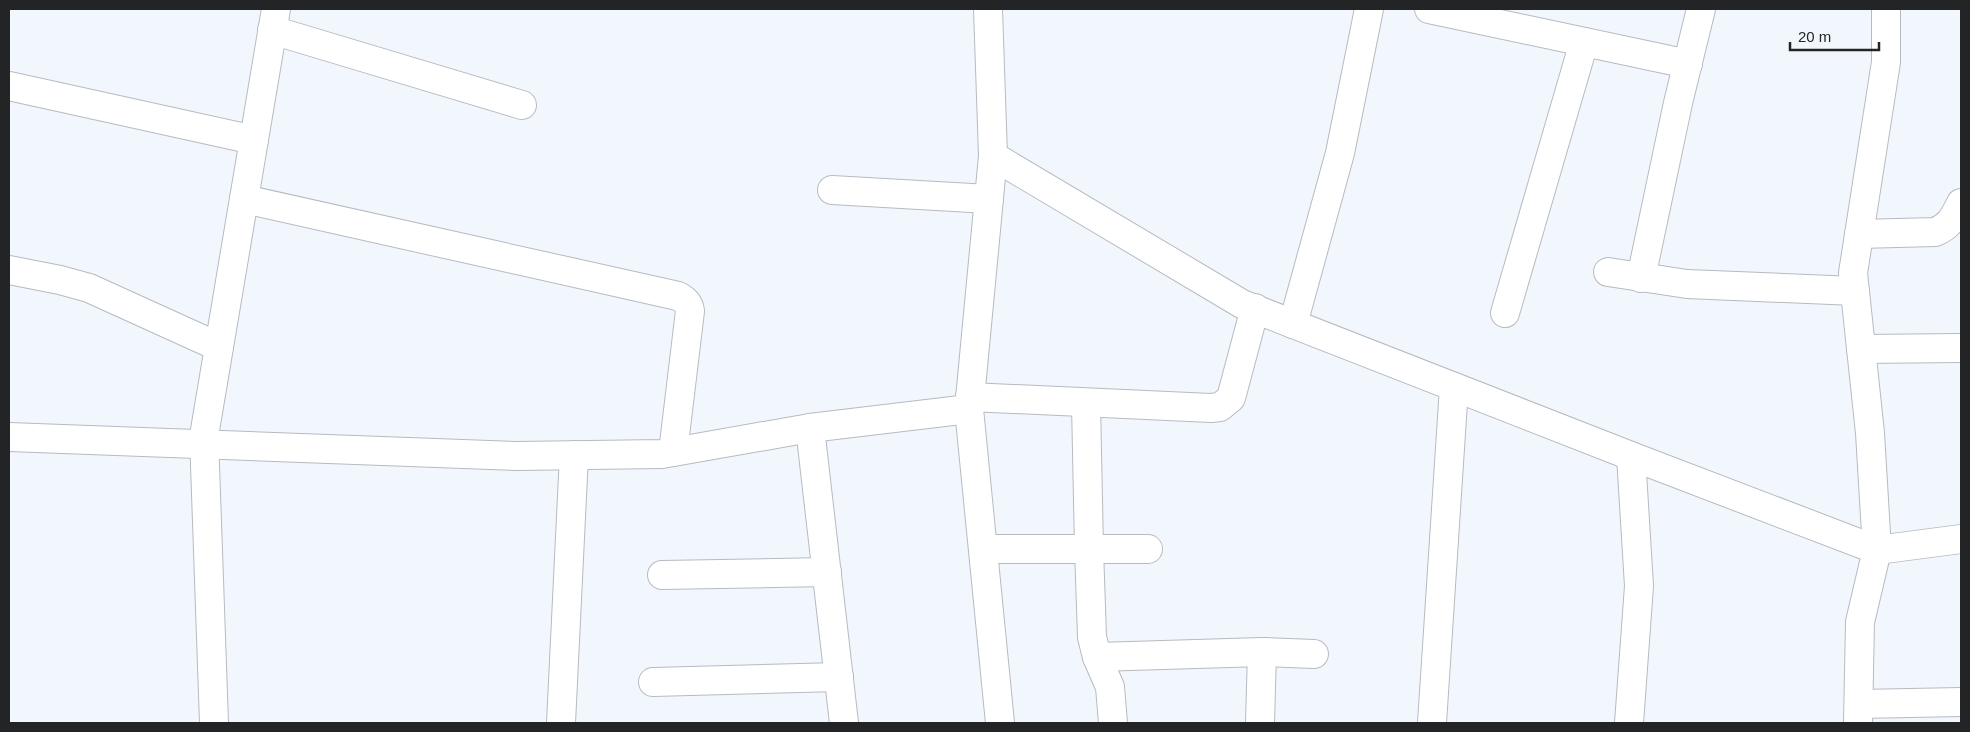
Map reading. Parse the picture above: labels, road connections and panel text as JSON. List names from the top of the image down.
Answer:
{
  "scale_bar": "20 m"
}
